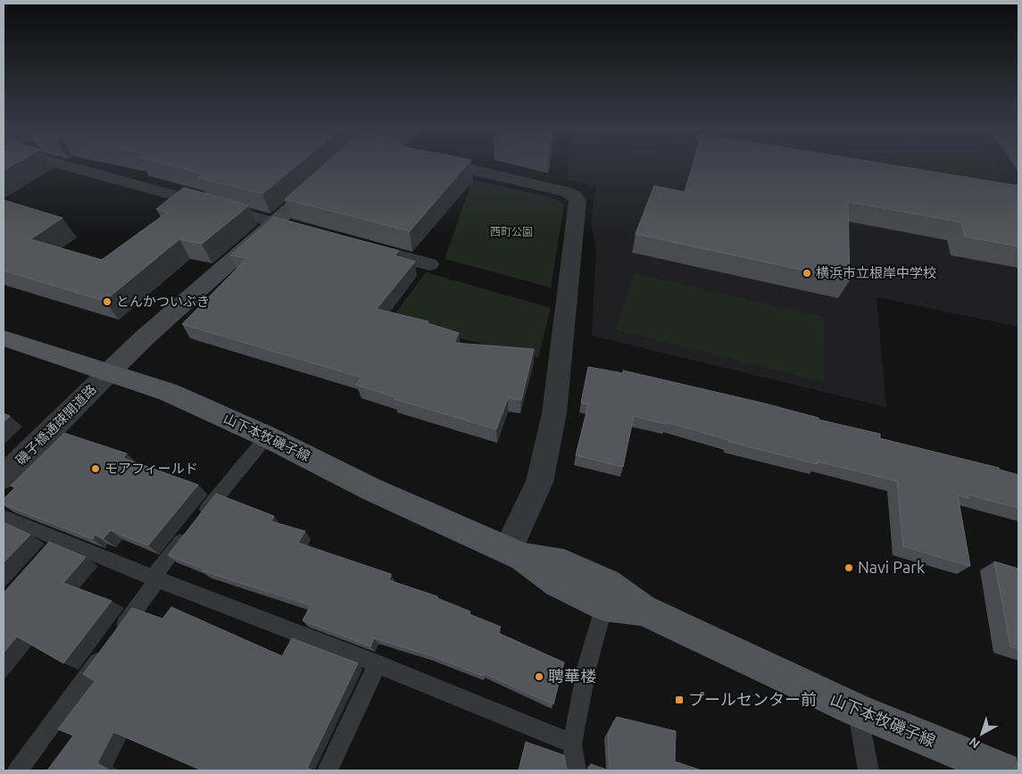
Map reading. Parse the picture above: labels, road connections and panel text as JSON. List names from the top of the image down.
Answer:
{
  "streets": {
    "main road": ["山下本牧磯子線"],
    "street": ["磯子橋通疎開道路"]
  },
  "crossings": [
    ["磯子橋通疎開道路", "山下本牧磯子線"]
  ],
  "parks": ["西町公園"],
  "places": {
    "other": [
      "横浜市立根岸中学校",
      "とんかついぶき",
      "モアフィールド",
      "Navi Park",
      "聘華楼"
    ],
    "transit": ["プールセンター前"]
  },
  "north": "bottom left"
}
